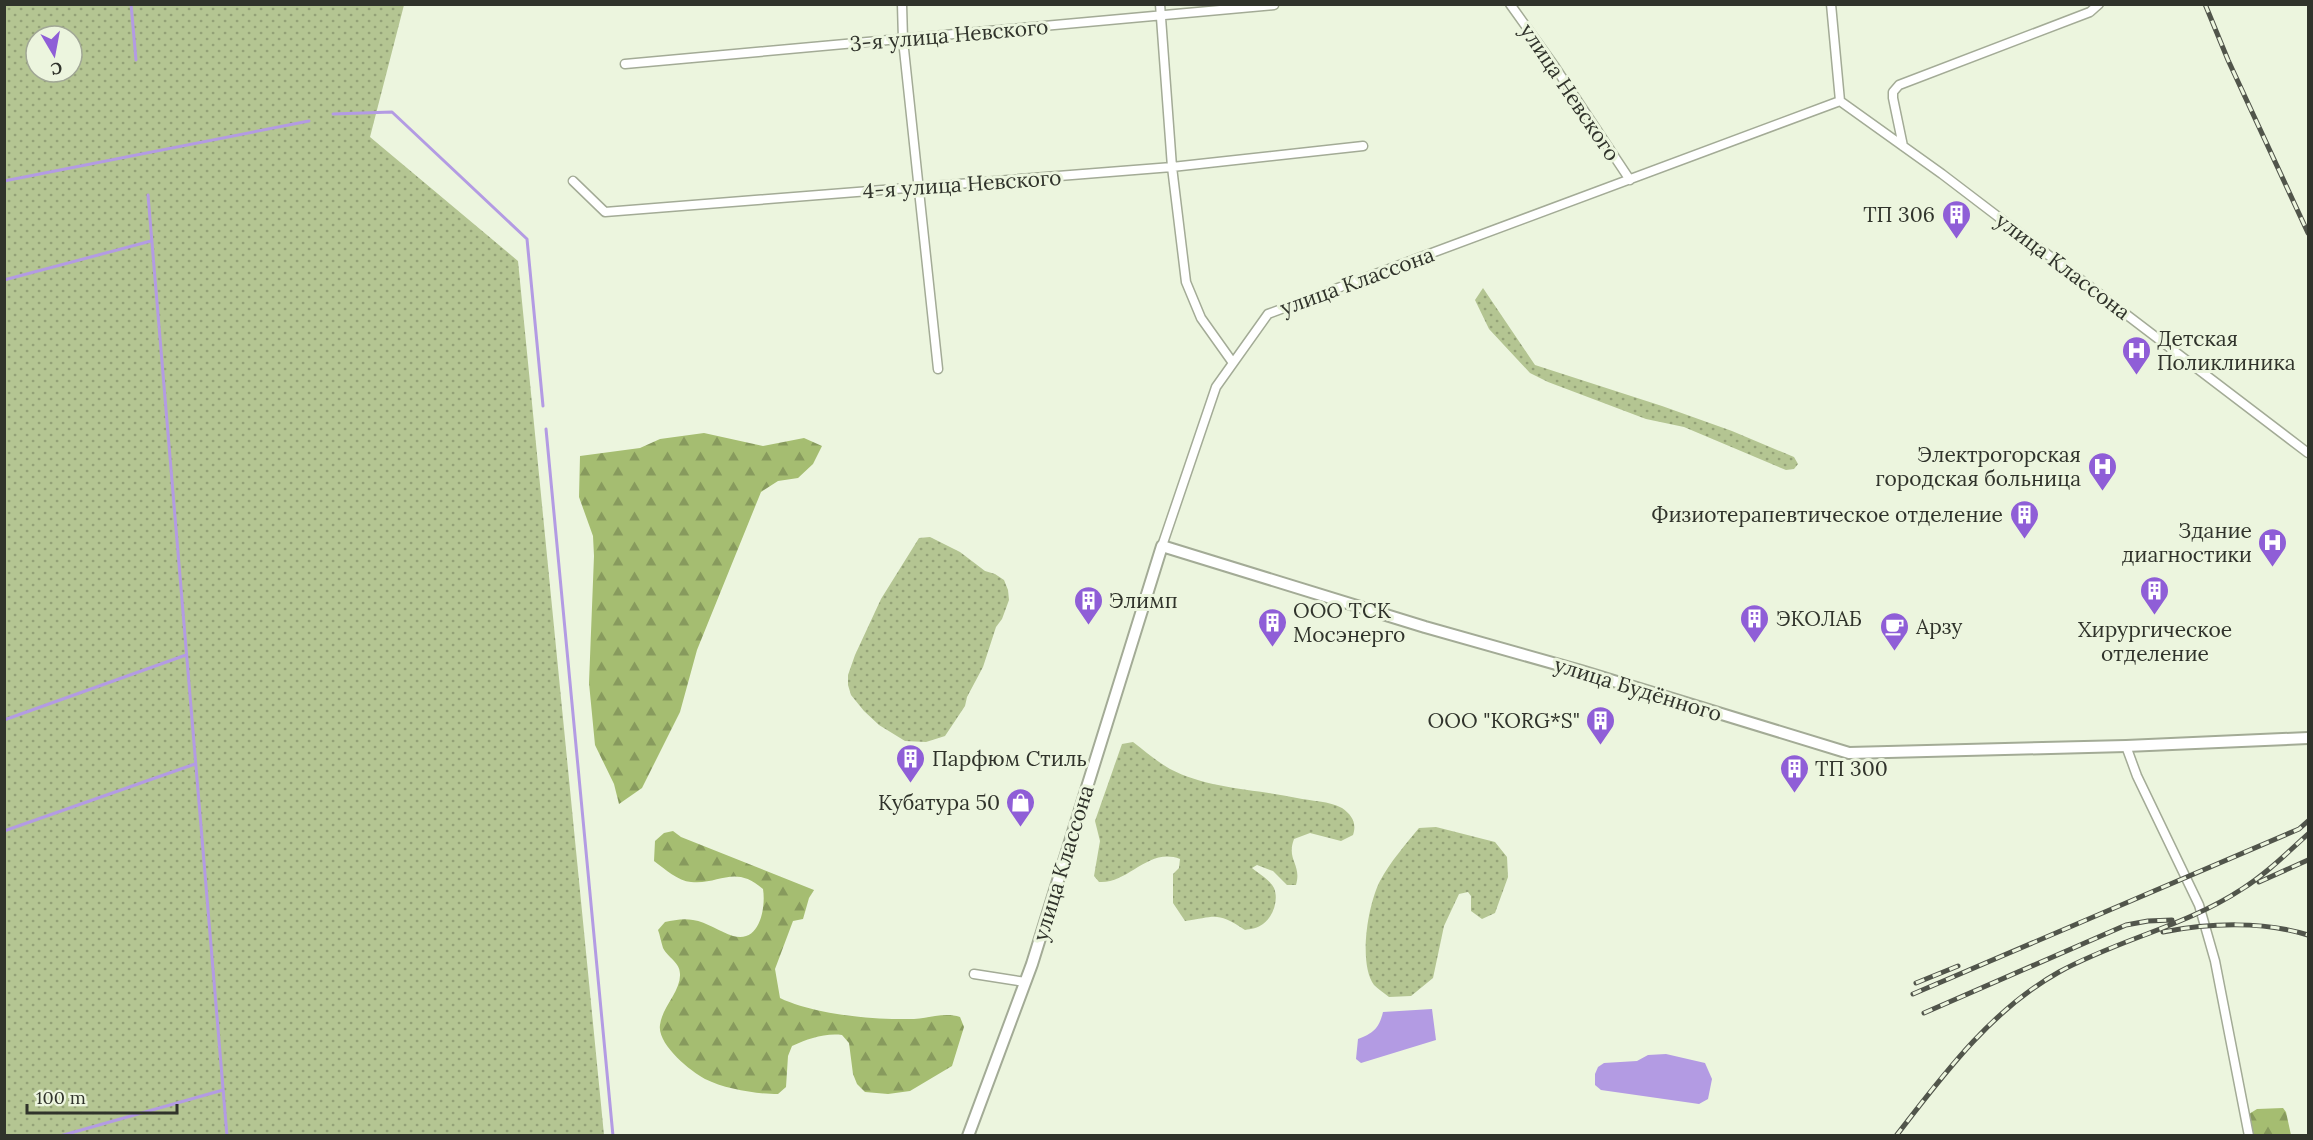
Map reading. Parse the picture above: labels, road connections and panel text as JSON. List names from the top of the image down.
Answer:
{
  "streets": {
    "street": [
      "3-я улица Невского",
      "улица Невского",
      "4-я улица Невского",
      "улица Классона",
      "улица Будённого"
    ]
  },
  "crossings": [
    ["улица Невского", "улица Классона"],
    ["улица Классона", "улица Будённого"]
  ],
  "places": {
    "building": [
      "ТП 306",
      "Физиотерапевтическое отделение",
      "Хирургическое отделение",
      "Элимп",
      "ЭКОЛАБ",
      "ООО ТСК Мосэнерго",
      "ООО \"KORG*S\"",
      "Парфюм Стиль",
      "ТП 300"
    ],
    "hospital": ["Детская Поликлиника", "Электрогорская городская больница", "Здание диагностики"],
    "cafe": ["Арзу"],
    "shop": ["Кубатура 50"]
  },
  "scale_bar": "100 m",
  "north": "bottom"
}
